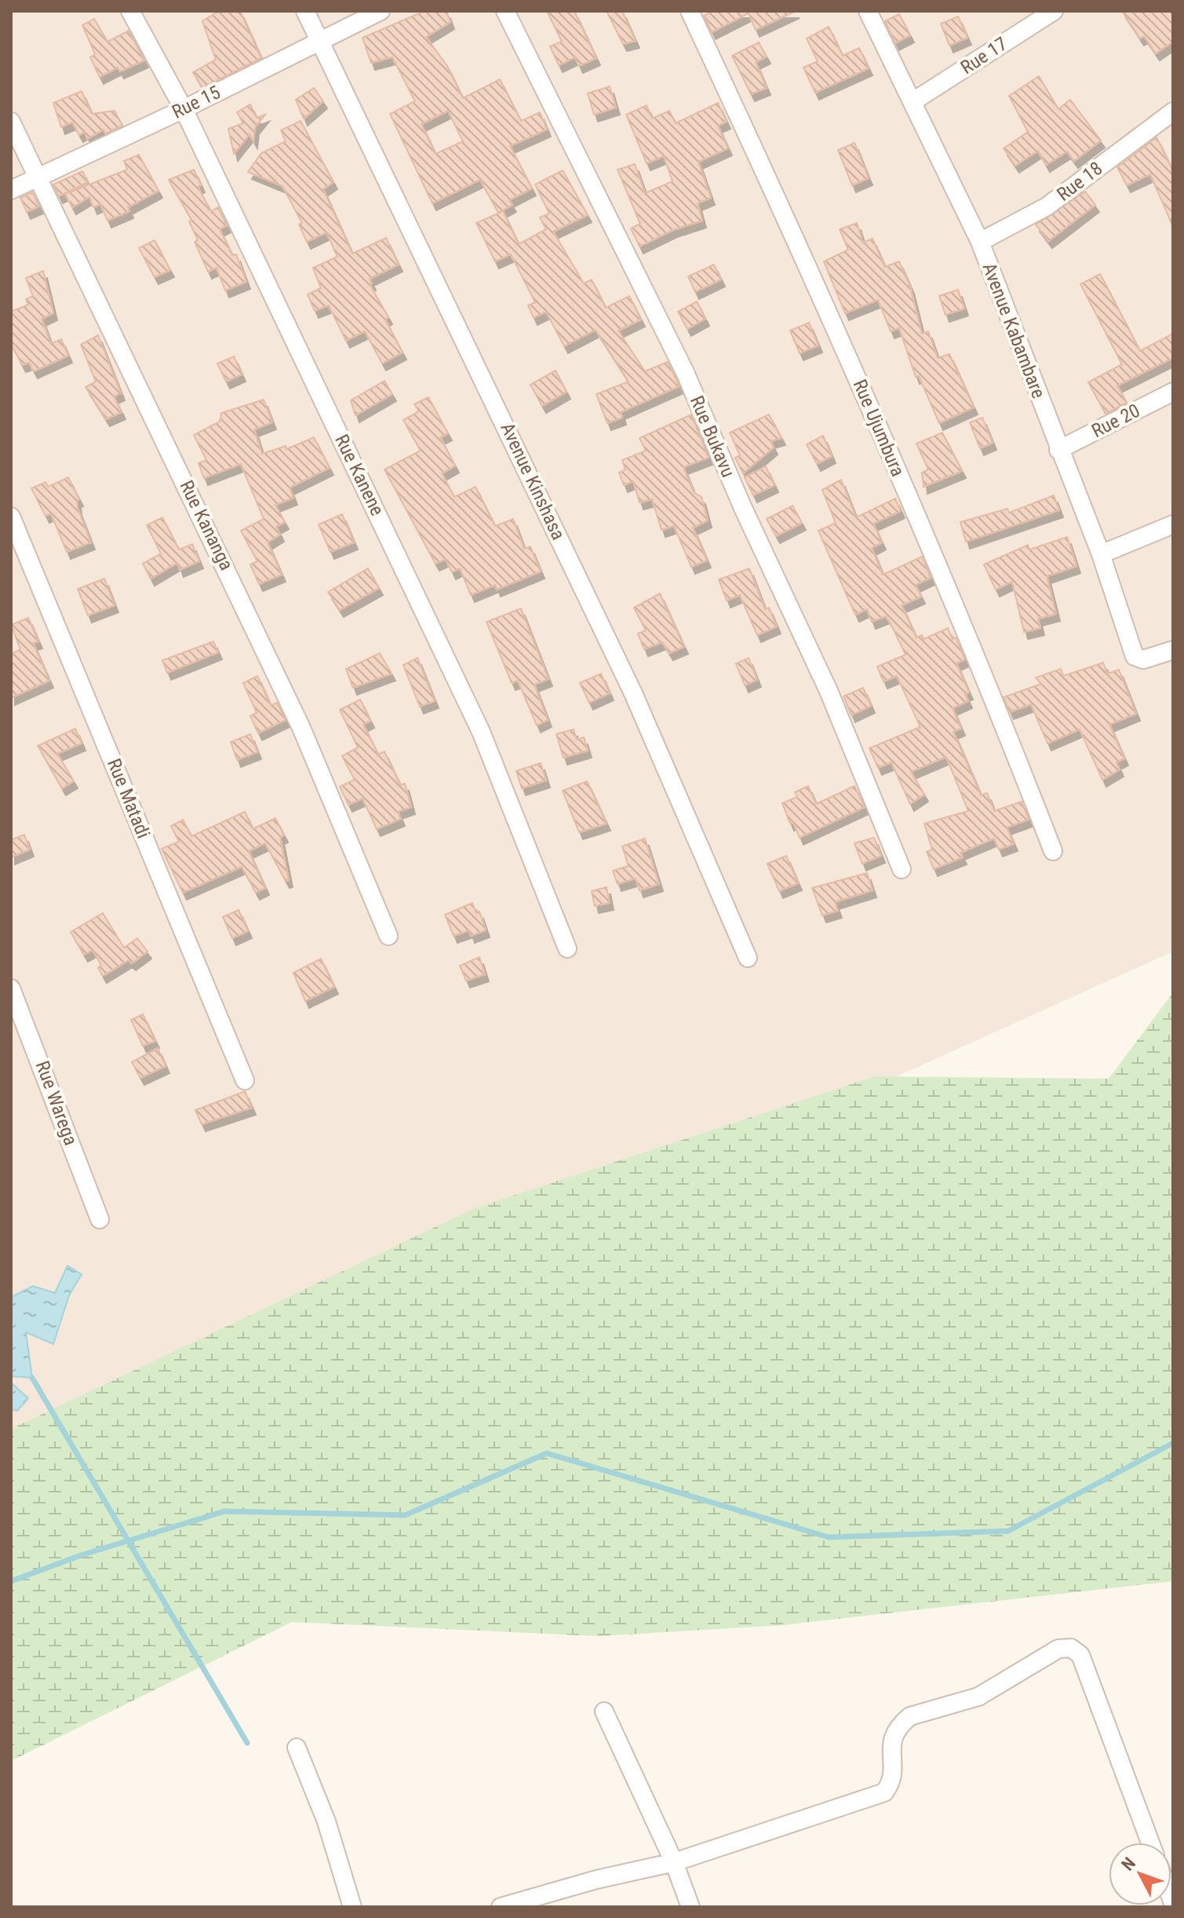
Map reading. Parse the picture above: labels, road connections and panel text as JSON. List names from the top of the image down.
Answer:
{
  "streets": {
    "street": [
      "Rue 17",
      "Rue 15",
      "Rue 18",
      "Avenue Kabambare",
      "Rue 20",
      "Rue Ujumbura",
      "Rue Bukavu",
      "Rue Kanene",
      "Avenue Kinshasa",
      "Rue Kananga",
      "Rue Matadi",
      "Rue Warega"
    ]
  },
  "crossings": [
    ["Rue 17", "Avenue Kabambare"],
    ["Rue 15", "Rue Kanene"],
    ["Rue 15", "Avenue Kinshasa"],
    ["Rue 15", "Rue Kananga"],
    ["Rue 18", "Avenue Kabambare"],
    ["Avenue Kabambare", "Rue 20"]
  ],
  "north": "top left"
}
